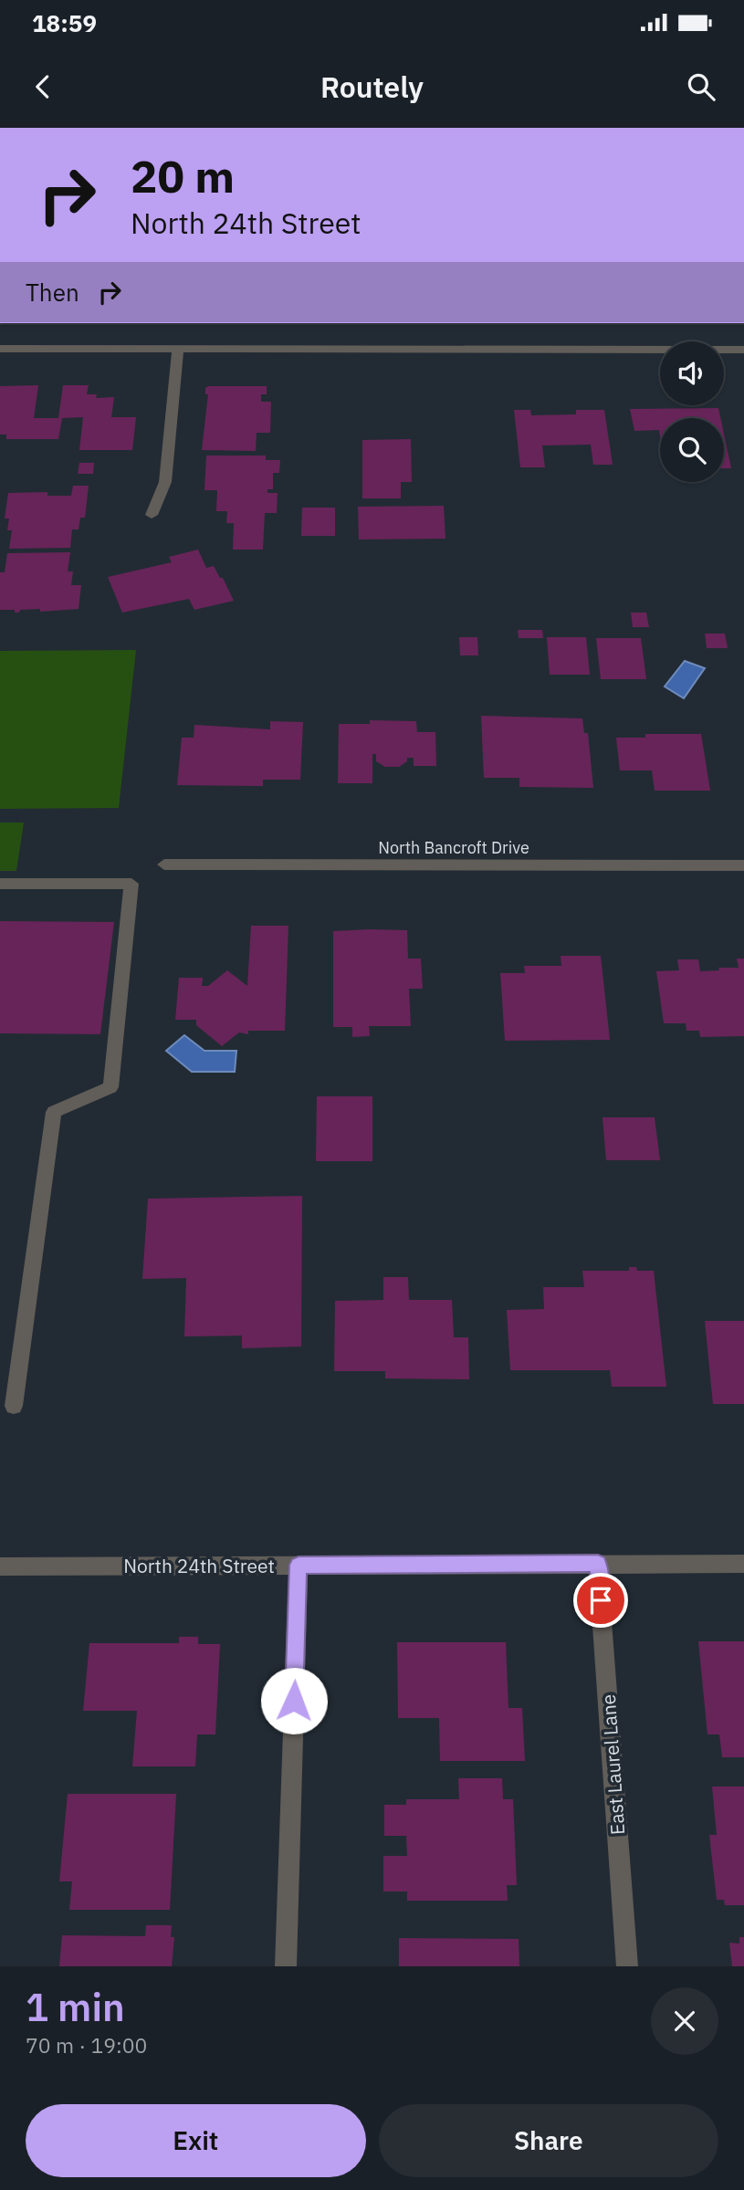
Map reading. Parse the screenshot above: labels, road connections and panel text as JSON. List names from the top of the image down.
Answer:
{
  "streets": {
    "street": ["North Bancroft Drive", "North 24th Street", "East Laurel Lane"]
  },
  "crossings": [
    ["North 24th Street", "East Laurel Lane"]
  ],
  "page": {
    "status": "18:59",
    "header": "Routely",
    "turn": ["20 m", "North 24th Street"],
    "then": "Then",
    "heading": ["1 min", "70 m · 19:00"],
    "buttons": ["Exit", "Share"]
  }
}
